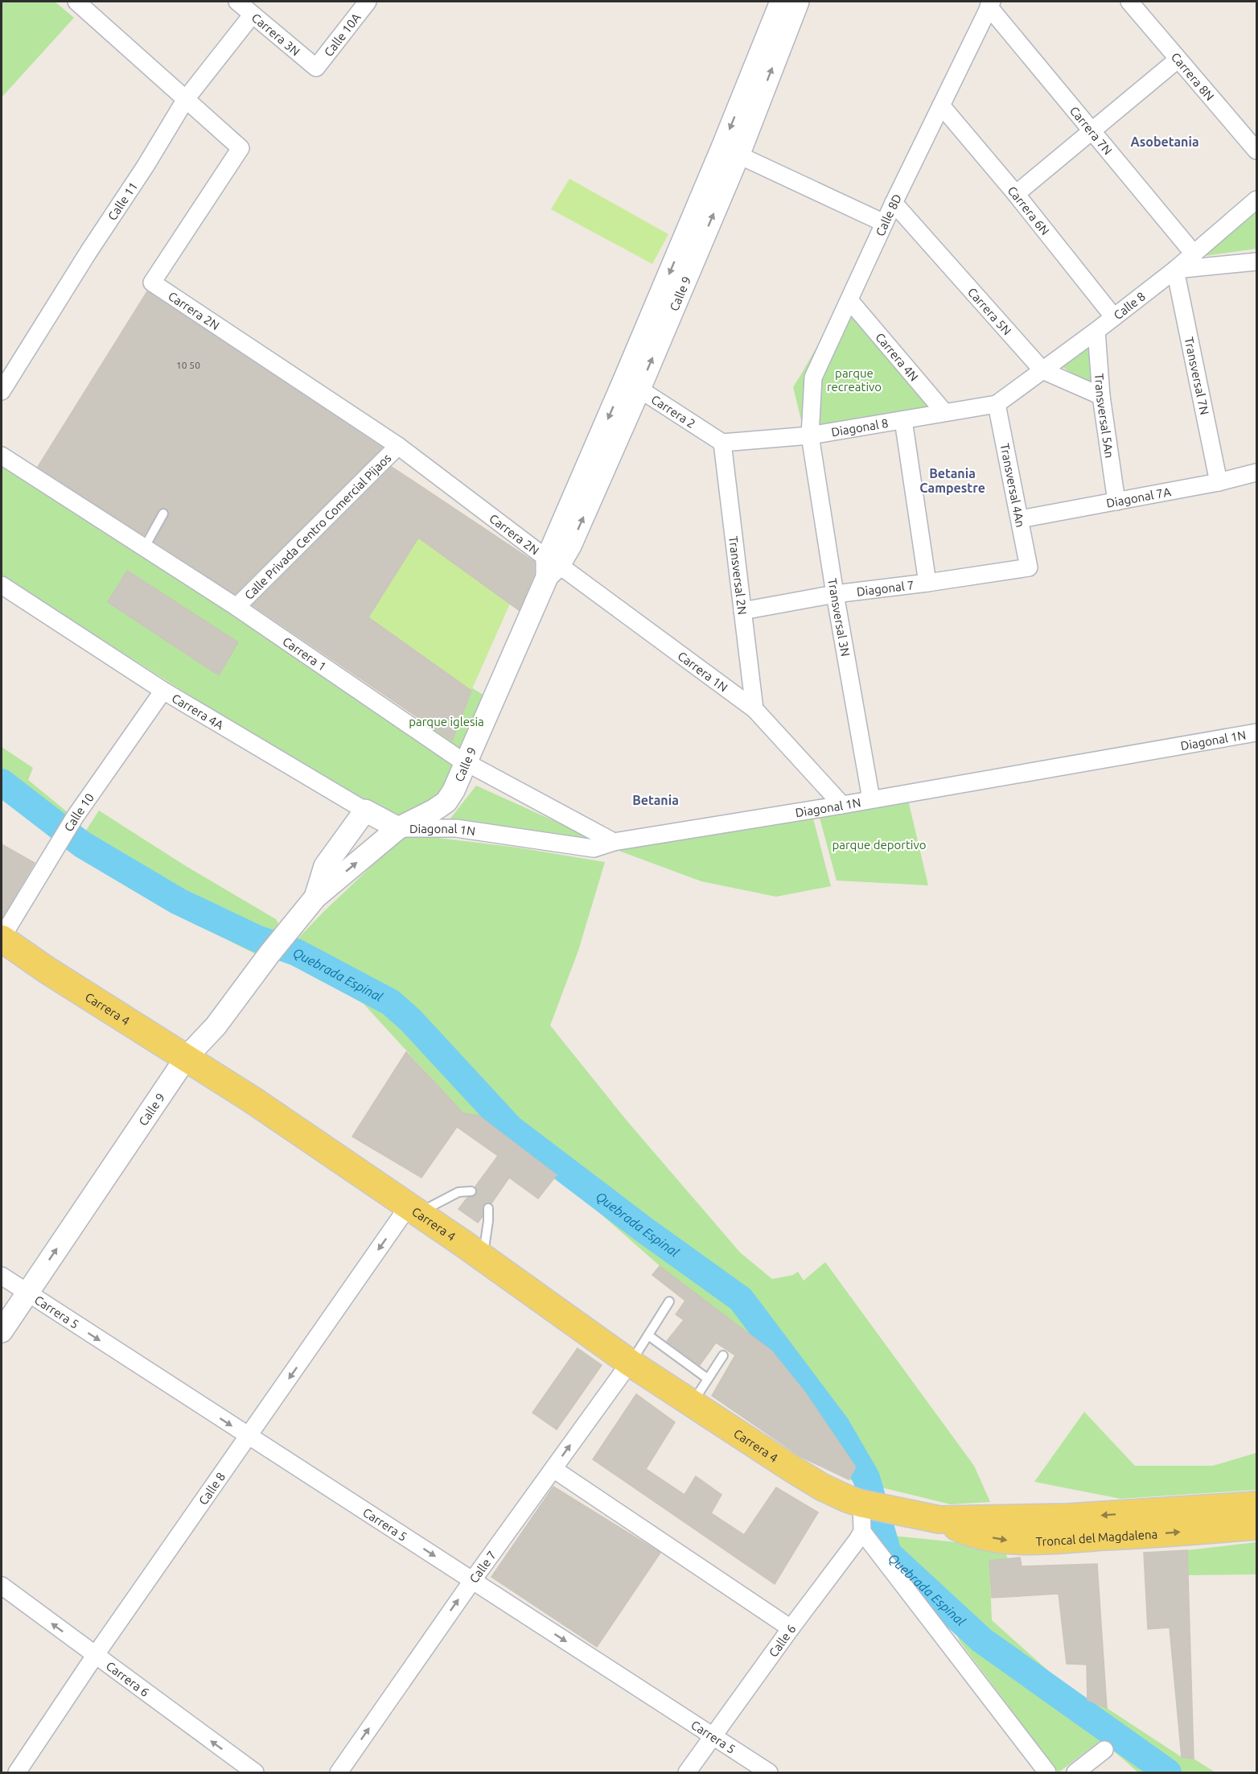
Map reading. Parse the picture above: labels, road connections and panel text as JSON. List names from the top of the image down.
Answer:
{
  "streets": {
    "main road": ["Carrera 4", "Troncal del Magdalena"],
    "street": [
      "Carrera 3N",
      "Calle 10A",
      "Carrera 8N",
      "Carrera 7N",
      "Calle 11",
      "Carrera 6N",
      "Calle 8D",
      "Calle 9",
      "Calle 8",
      "Carrera 2N",
      "Carrera 5N",
      "Carrera 4N",
      "Transversal 7N",
      "Carrera 2",
      "Transversal 5An",
      "Diagonal 8",
      "Transversal 4An",
      "Diagonal 7A",
      "Calle Privada Centro Comercial Pijaos",
      "Transversal 2N",
      "Diagonal 7",
      "Transversal 3N",
      "Carrera 1",
      "Carrera 1N",
      "Carrera 4A",
      "Diagonal 1N",
      "Calle 10",
      "Carrera 5",
      "Calle 7",
      "Calle 6",
      "Carrera 6"
    ]
  },
  "crossings": [
    ["Carrera 3N", "Calle 10A"],
    ["Carrera 3N", "Calle 11"],
    ["Carrera 7N", "Calle 8D"],
    ["Carrera 7N", "Calle 8"],
    ["Calle 11", "Carrera 2N"],
    ["Carrera 6N", "Calle 8D"],
    ["Carrera 6N", "Calle 8"],
    ["Calle 8D", "Carrera 5N"],
    ["Calle 8D", "Carrera 4N"],
    ["Calle 8D", "Diagonal 8"],
    ["Calle 8D", "Transversal 3N"],
    ["Calle 9", "Carrera 2N"],
    ["Calle 9", "Carrera 2"],
    ["Calle 9", "Carrera 1"],
    ["Calle 9", "Carrera 1N"],
    ["Calle 9", "Carrera 4A"],
    ["Calle 9", "Diagonal 1N"],
    ["Calle 9", "Carrera 4"],
    ["Calle 9", "Carrera 5"],
    ["Calle 8", "Carrera 5N"],
    ["Calle 8", "Transversal 7N"],
    ["Calle 8", "Transversal 5An"],
    ["Calle 8", "Diagonal 8"],
    ["Calle 8", "Transversal 4An"],
    ["Calle 8", "Carrera 4"],
    ["Calle 8", "Carrera 5"],
    ["Calle 8", "Carrera 6"],
    ["Carrera 2N", "Calle Privada Centro Comercial Pijaos"],
    ["Carrera 2N", "Carrera 1N"],
    ["Carrera 5N", "Transversal 5An"],
    ["Carrera 4N", "Diagonal 8"],
    ["Transversal 7N", "Diagonal 7A"],
    ["Carrera 2", "Diagonal 8"],
    ["Carrera 2", "Transversal 2N"],
    ["Transversal 5An", "Diagonal 7A"],
    ["Diagonal 8", "Transversal 4An"],
    ["Diagonal 8", "Transversal 2N"],
    ["Diagonal 8", "Transversal 3N"],
    ["Transversal 4An", "Diagonal 7A"],
    ["Transversal 4An", "Diagonal 7"],
    ["Calle Privada Centro Comercial Pijaos", "Carrera 1"],
    ["Transversal 2N", "Diagonal 7"],
    ["Transversal 2N", "Carrera 1N"],
    ["Diagonal 7", "Transversal 3N"],
    ["Transversal 3N", "Diagonal 1N"],
    ["Carrera 1", "Diagonal 1N"],
    ["Carrera 1N", "Diagonal 1N"],
    ["Carrera 4A", "Diagonal 1N"],
    ["Carrera 4A", "Calle 10"],
    ["Calle 10", "Carrera 4"],
    ["Carrera 4", "Troncal del Magdalena"],
    ["Carrera 4", "Calle 7"],
    ["Carrera 5", "Calle 7"],
    ["Carrera 5", "Calle 6"]
  ],
  "one_way": ["Calle 7", "Carrera 6"],
  "districts": ["Asobetania", "Betania Campestre", "Betania"],
  "water": ["Quebrada Espinal"],
  "parks": ["parque recreativo", "parque iglesia", "parque deportivo"],
  "house_numbers": ["10 50"]
}
